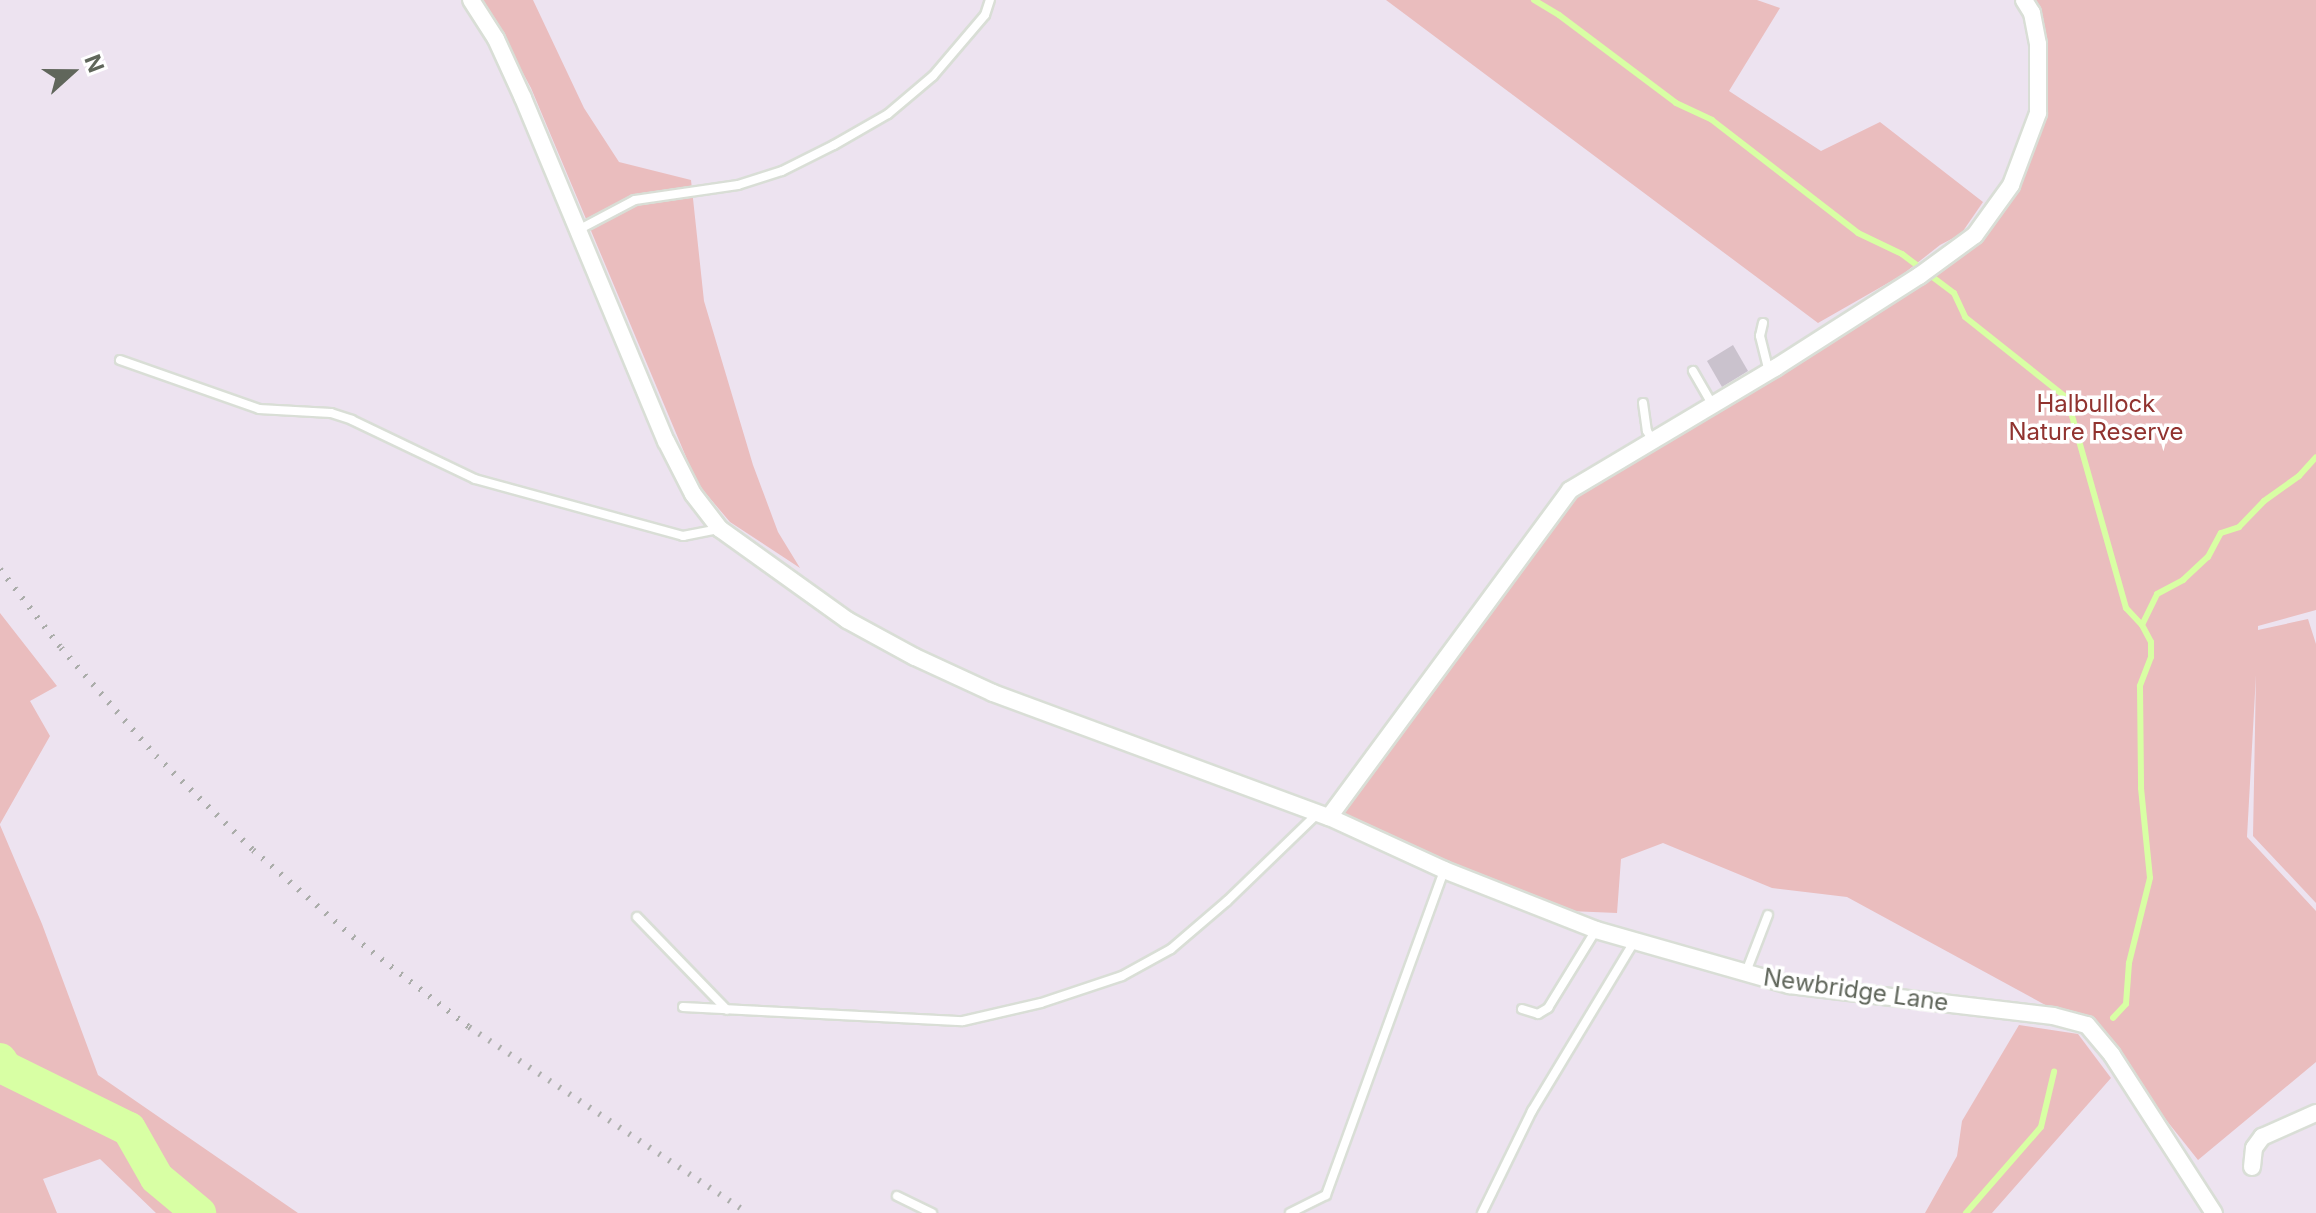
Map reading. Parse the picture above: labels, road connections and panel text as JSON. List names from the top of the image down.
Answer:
{
  "streets": {
    "street": ["Newbridge Lane"]
  },
  "parks": ["Halbullock Nature Reserve"],
  "north": "right"
}
